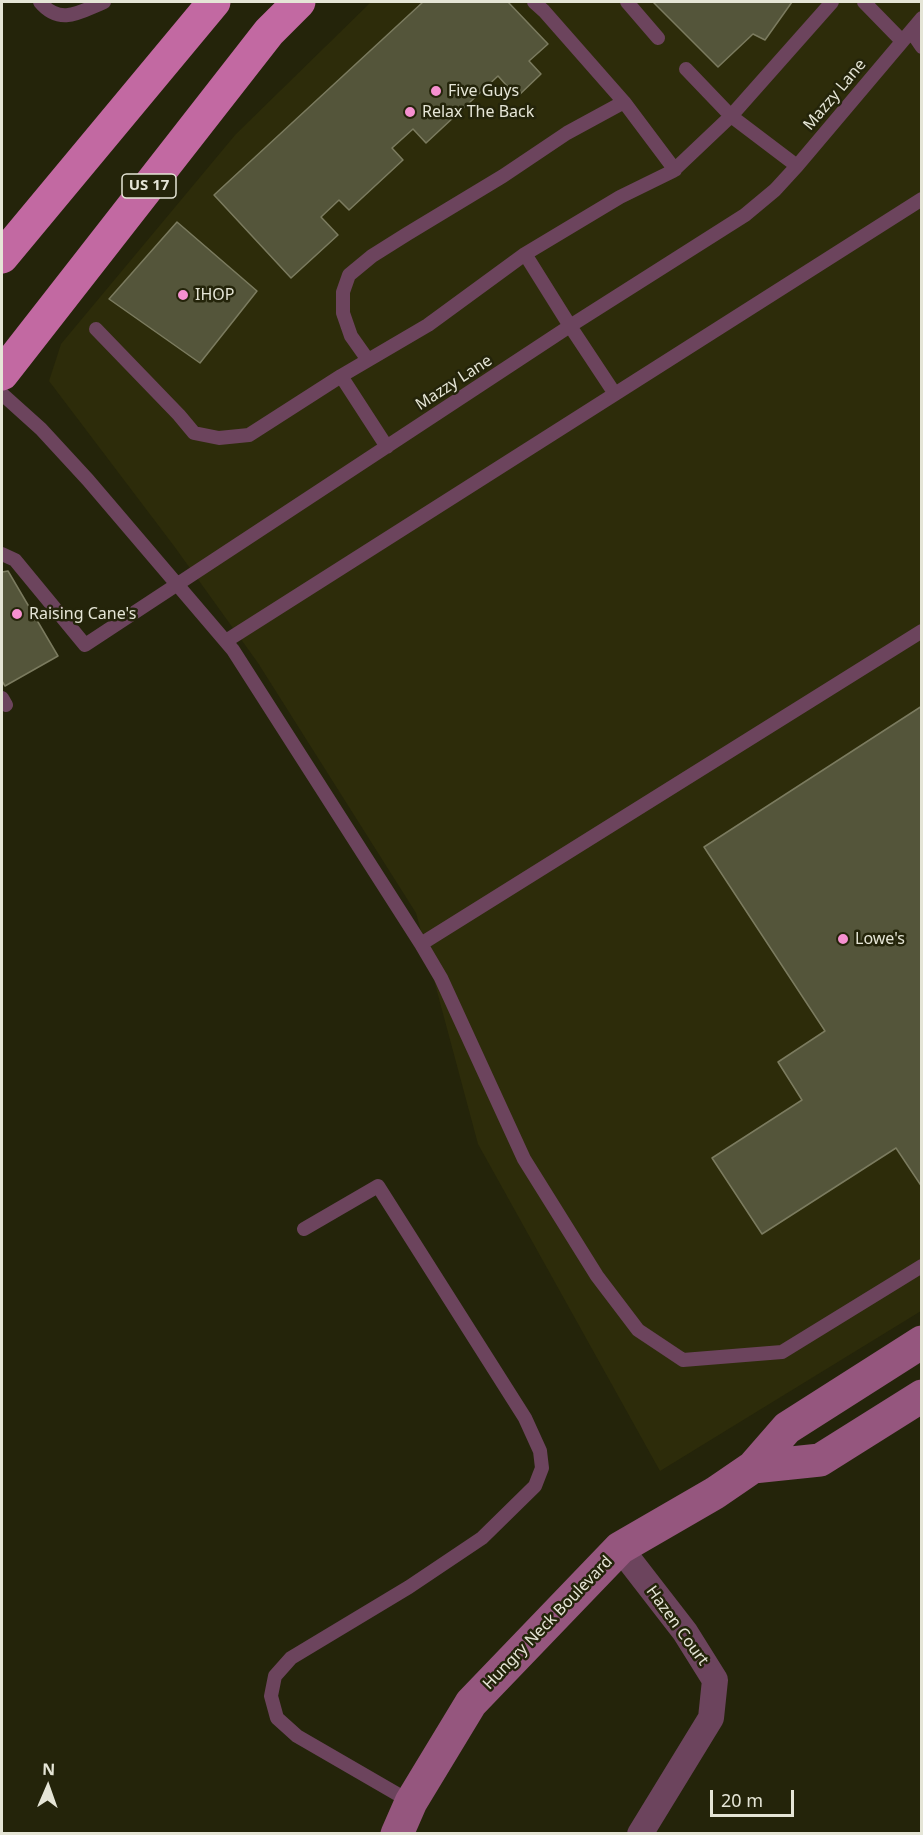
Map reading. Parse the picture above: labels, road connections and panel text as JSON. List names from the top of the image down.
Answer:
{
  "streets": {
    "highway": ["US 17"],
    "main road": ["Hungry Neck Boulevard"],
    "street": ["Hazen Court"],
    "lane": ["Mazzy Lane"]
  },
  "crossings": [
    ["Hungry Neck Boulevard", "Hazen Court"]
  ],
  "places": [
    "Five Guys",
    "Relax The Back",
    "IHOP",
    "Raising Cane's",
    "Lowe's"
  ],
  "scale_bar": "20 m",
  "north": "top"
}
